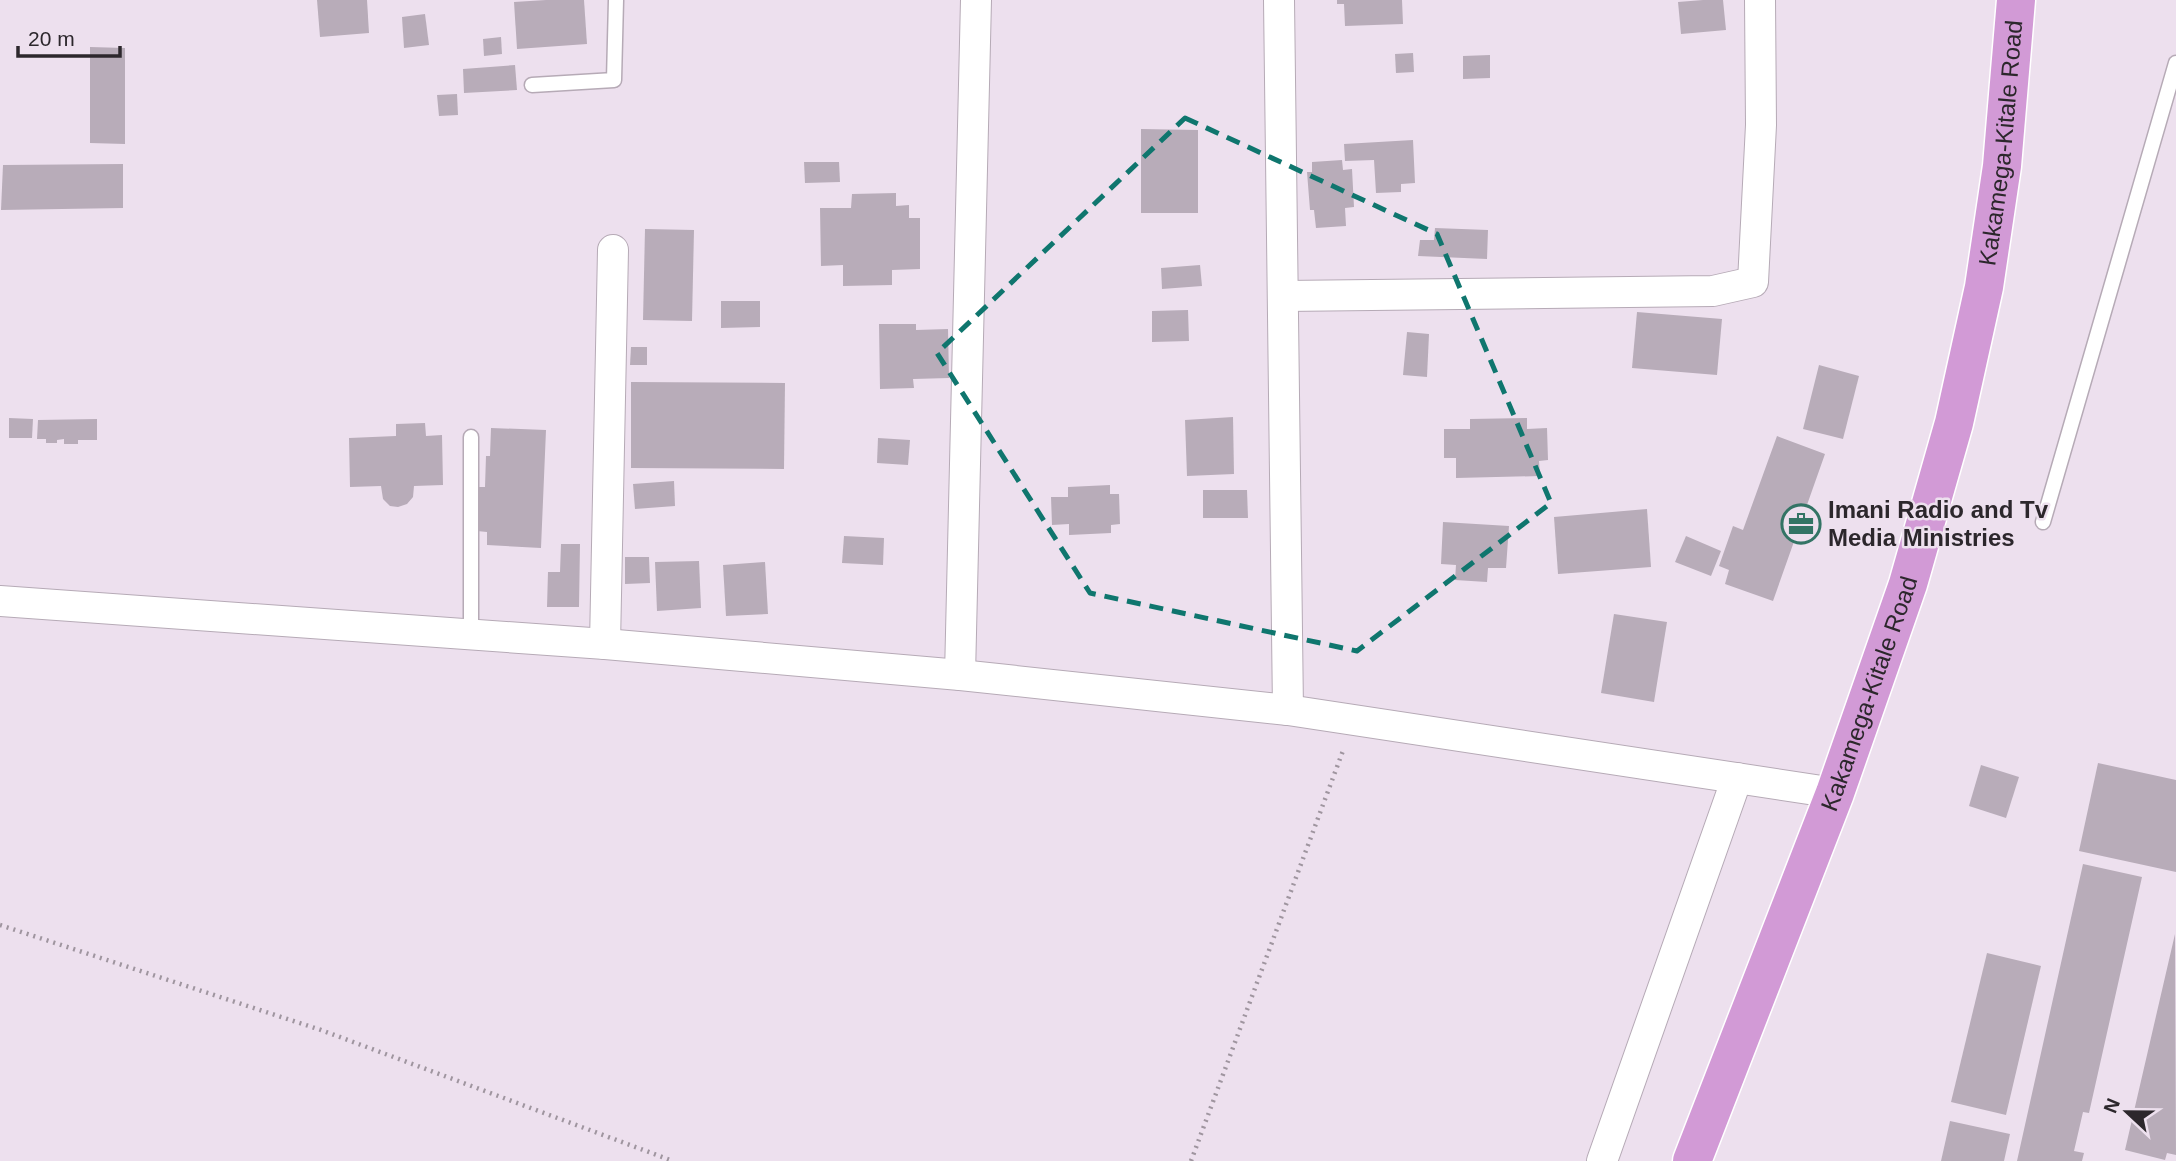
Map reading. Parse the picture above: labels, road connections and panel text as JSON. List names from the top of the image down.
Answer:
{
  "streets": {
    "highway": ["Kakamega-Kitale Road"]
  },
  "places": {
    "office": ["Imani Radio and Tv Media Ministries"]
  },
  "scale_bar": "20 m",
  "north": "left"
}
